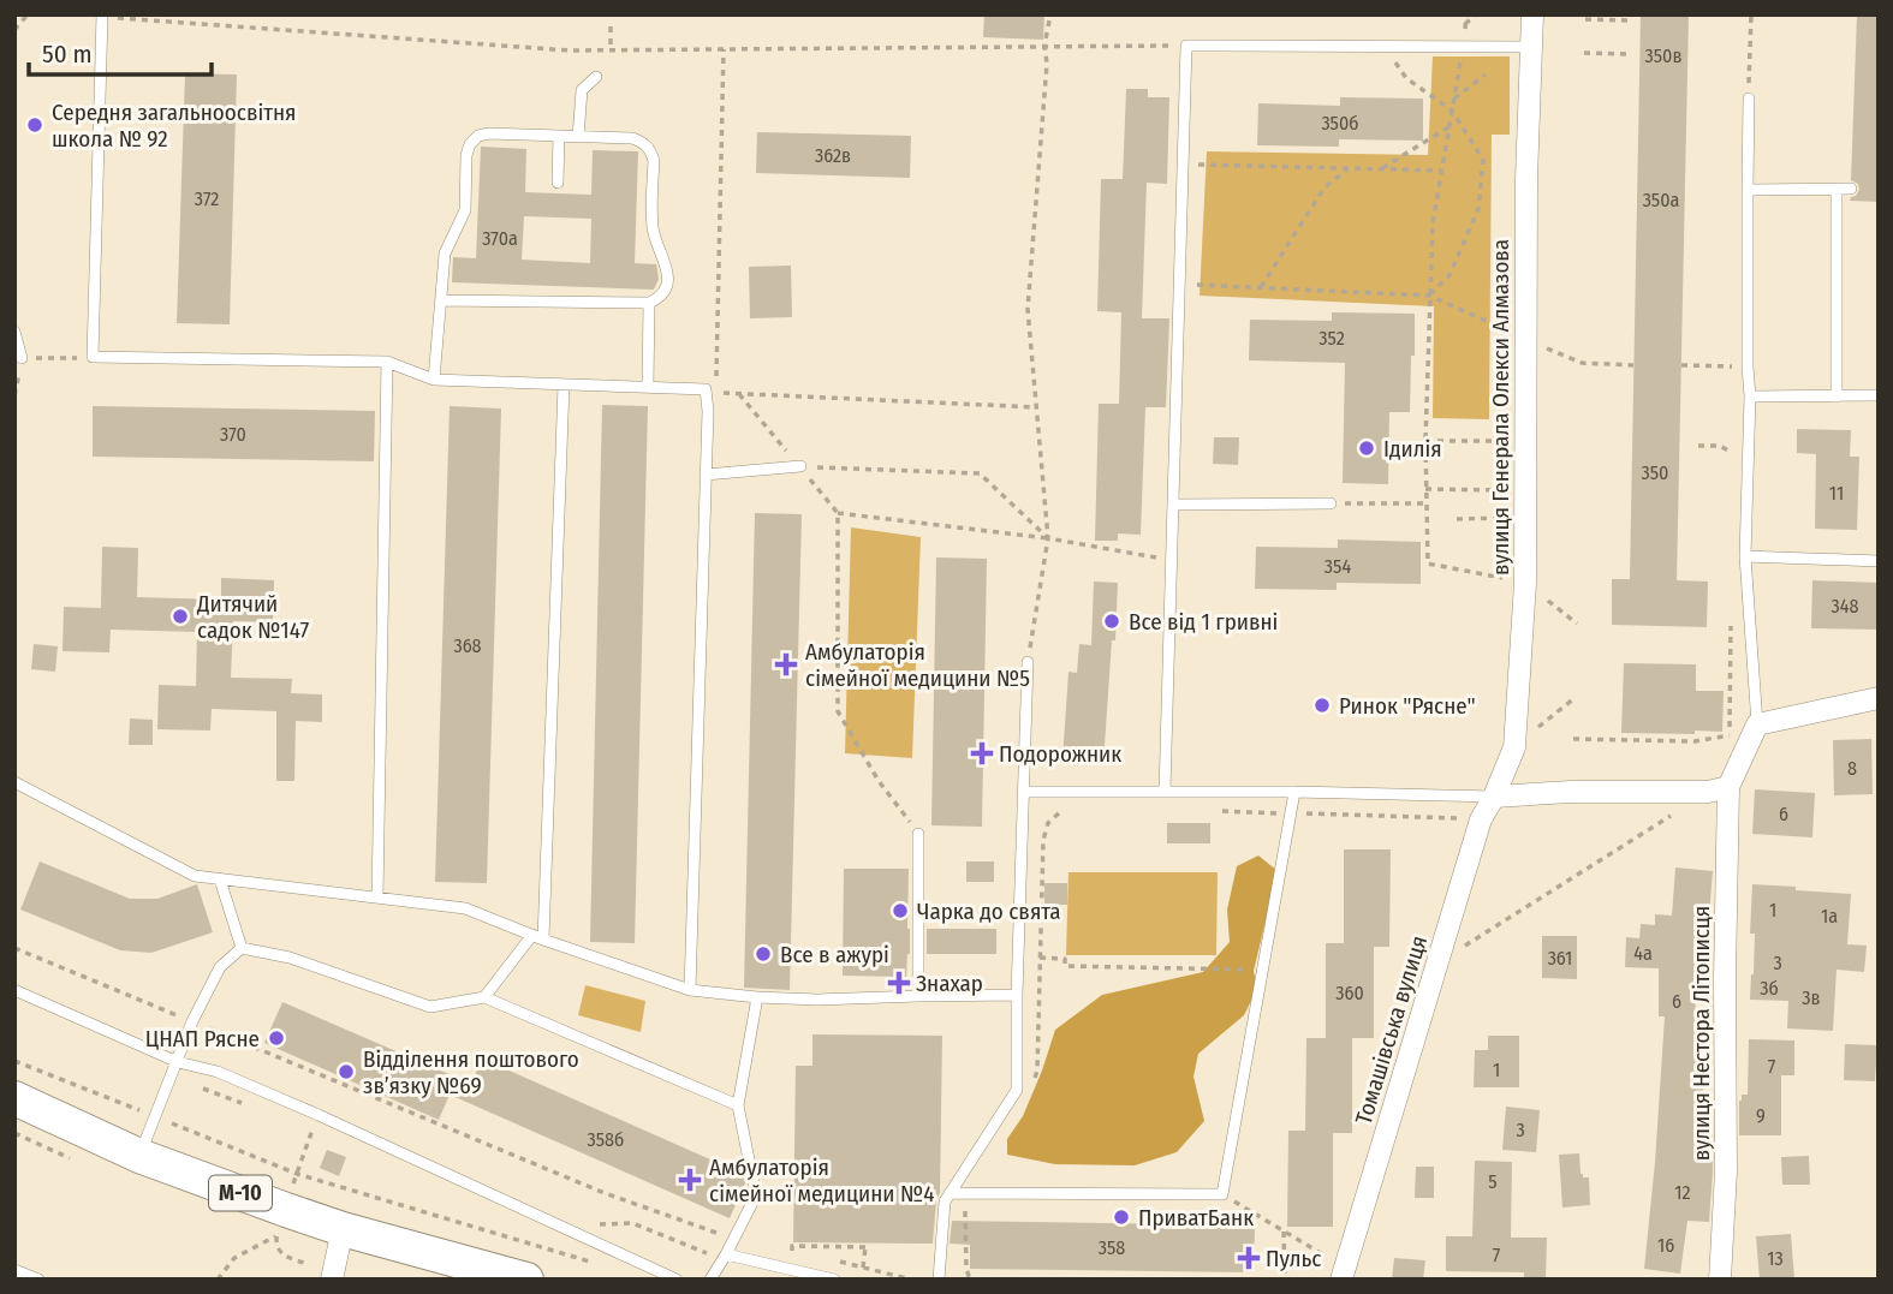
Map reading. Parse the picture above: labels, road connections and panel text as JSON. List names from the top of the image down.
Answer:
{
  "streets": {
    "main road": ["М-10"],
    "street": ["вулиця Генерала Олекси Алмазова", "Томашівська вулиця", "вулиця Нестора Літописця"]
  },
  "crossings": [
    ["вулиця Генерала Олекси Алмазова", "Томашівська вулиця"]
  ],
  "places": {
    "other": [
      "Середня загальноосвітня школа № 92",
      "Ідилія",
      "Дитячий садок №147",
      "Все від 1 гривні",
      "Ринок \"Рясне\"",
      "Чарка до свята",
      "Все в ажурі",
      "ЦНАП Рясне",
      "Відділення поштового зв’язку №69",
      "ПриватБанк"
    ],
    "health": [
      "Амбулаторія сімейної медицини №5",
      "Подорожник",
      "Знахар",
      "Амбулаторія сімейної медицини №4",
      "Пульс"
    ]
  },
  "house_numbers": [
    "350в",
    "350б",
    "362в",
    "372",
    "350а",
    "370а",
    "352",
    "370",
    "350",
    "11",
    "354",
    "348",
    "368",
    "8",
    "6",
    "1",
    "1а",
    "4а",
    "361",
    "3",
    "3б",
    "360",
    "3в",
    "6",
    "7",
    "1",
    "9",
    "3",
    "358б",
    "5",
    "12",
    "16",
    "358",
    "7",
    "13"
  ],
  "scale_bar": "50 m"
}
